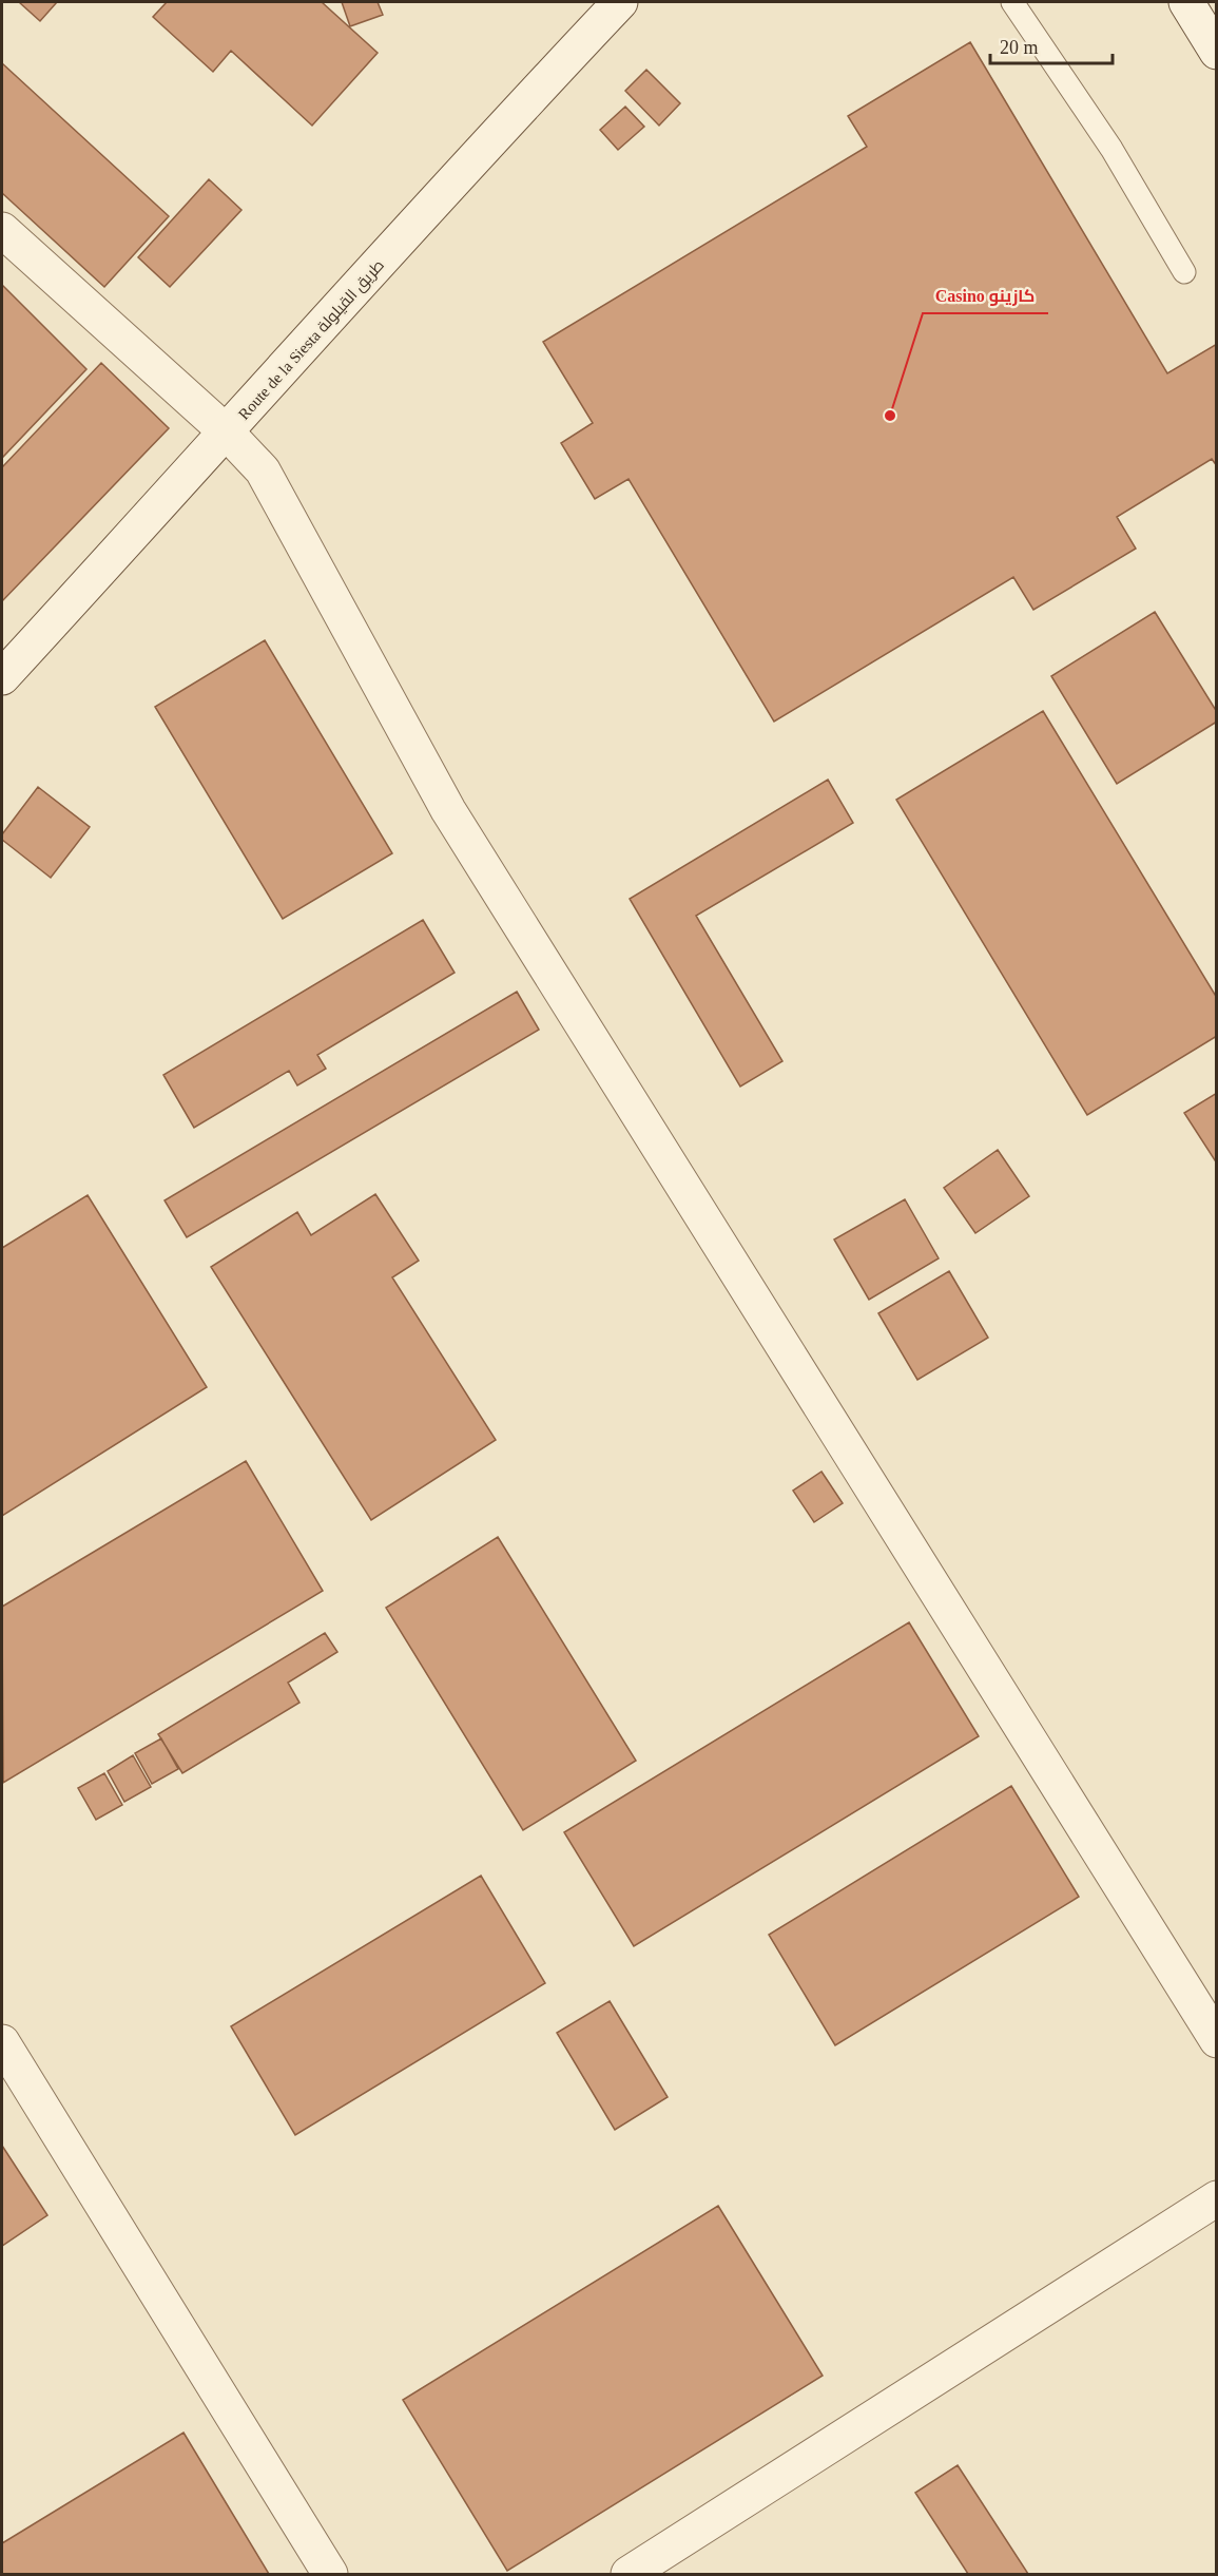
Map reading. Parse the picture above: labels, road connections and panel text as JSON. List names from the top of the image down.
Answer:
{
  "streets": {
    "street": ["Route de la Siesta طريق القيلولة"]
  },
  "places": ["Casino كازينو"],
  "scale_bar": "20 m"
}
